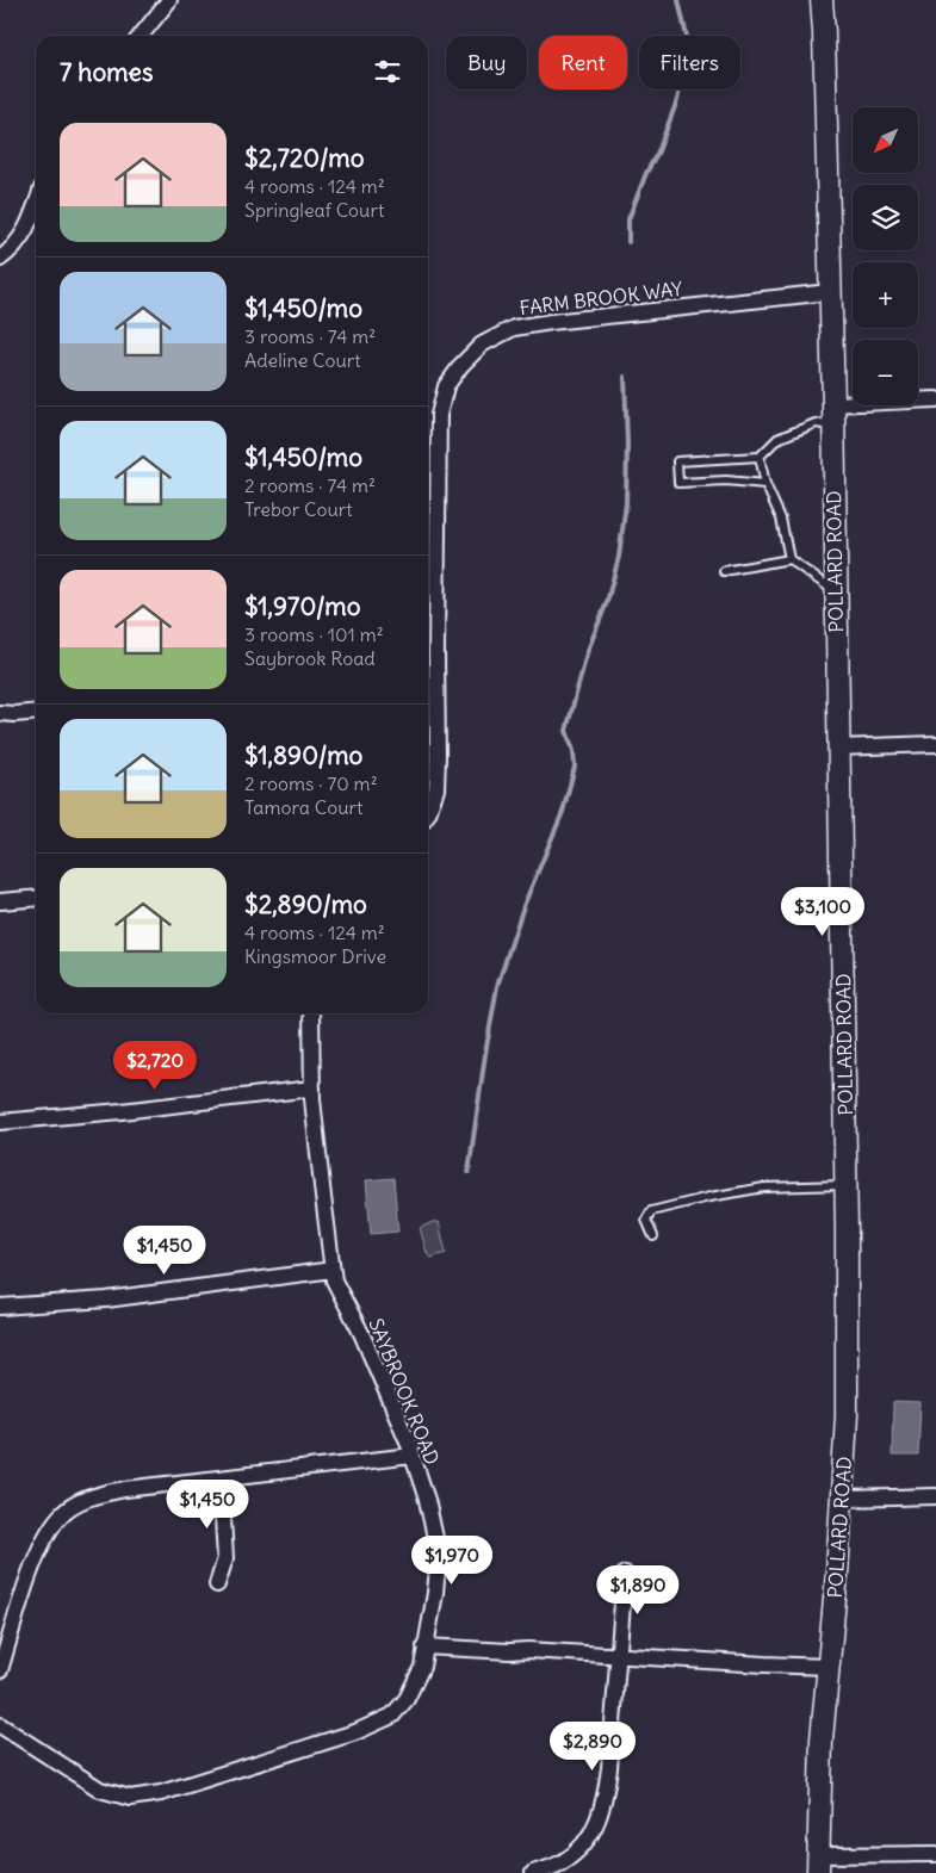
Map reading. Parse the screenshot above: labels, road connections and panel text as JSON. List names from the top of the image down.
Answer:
{
  "streets": {
    "street": ["FARM BROOK WAY", "POLLARD ROAD", "SAYBROOK ROAD"]
  },
  "crossings": [
    ["FARM BROOK WAY", "POLLARD ROAD"]
  ],
  "north": "bottom left",
  "page": {
    "chip": ["Buy", "Rent", "Filters"],
    "heading": "7 homes",
    "map_buttons": ["+", "−"],
    "list": [
      {
        "name": "$2,720/mo",
        "note": "4 rooms · 124 m² · Springleaf Court"
      },
      {
        "name": "$1,450/mo",
        "note": "3 rooms · 74 m² · Adeline Court"
      },
      {
        "name": "$1,450/mo",
        "note": "2 rooms · 74 m² · Trebor Court"
      },
      {
        "name": "$1,970/mo",
        "note": "3 rooms · 101 m² · Saybrook Road"
      },
      {
        "name": "$1,890/mo",
        "note": "2 rooms · 70 m² · Tamora Court"
      },
      {
        "name": "$2,890/mo",
        "note": "4 rooms · 124 m² · Kingsmoor Drive"
      }
    ],
    "price": [
      "$3,100",
      "$2,720",
      "$1,450",
      "$1,450",
      "$1,970",
      "$1,890",
      "$2,890"
    ]
  }
}
